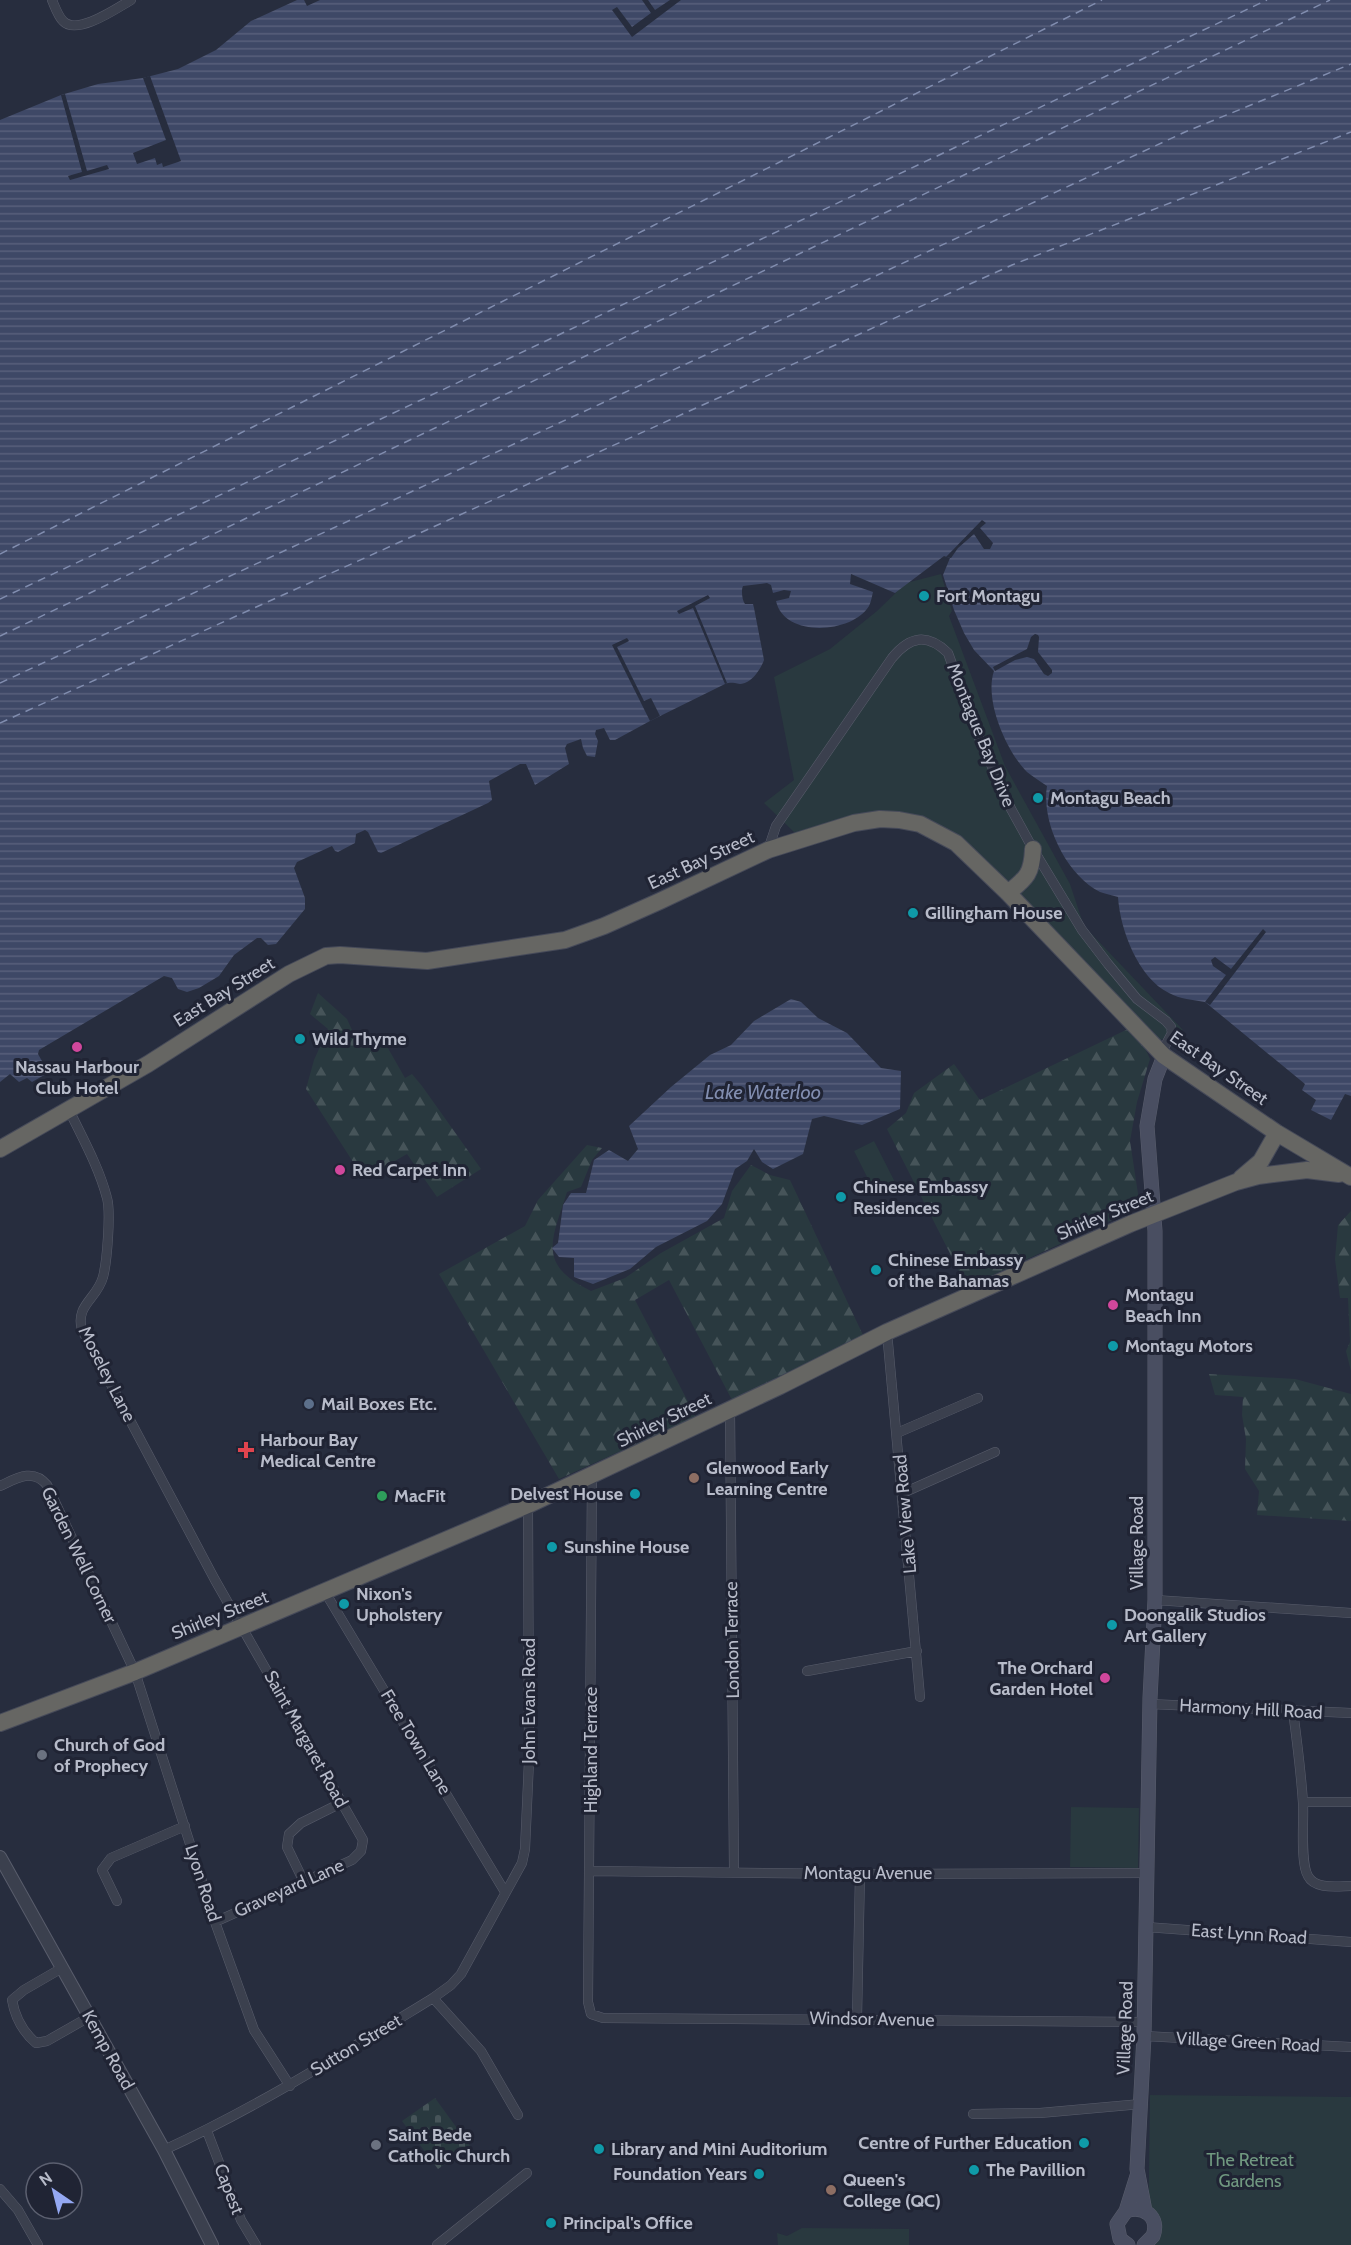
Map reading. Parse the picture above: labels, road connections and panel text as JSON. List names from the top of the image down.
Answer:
{
  "streets": {
    "highway": ["East Bay Street", "Shirley Street"],
    "main road": ["Village Road"],
    "street": [
      "Montague Bay Drive",
      "Moseley Lane",
      "Lake View Road",
      "Garden Well Corner",
      "London Terrace",
      "John Evans Road",
      "Harmony Hill Road",
      "Saint Margaret Road",
      "Free Town Lane",
      "Highland Terrace",
      "Montagu Avenue",
      "Lyon Road",
      "Graveyard Lane",
      "East Lynn Road",
      "Windsor Avenue",
      "Village Green Road",
      "Sutton Street",
      "Kemp Road",
      "Capest"
    ]
  },
  "crossings": [
    ["Montague Bay Drive", "East Bay Street"],
    ["Montague Bay Drive", "Village Road"],
    ["East Bay Street", "Shirley Street"],
    ["East Bay Street", "Moseley Lane"],
    ["East Bay Street", "Village Road"],
    ["Shirley Street", "Moseley Lane"],
    ["Shirley Street", "Lake View Road"],
    ["Shirley Street", "Village Road"],
    ["Shirley Street", "Garden Well Corner"],
    ["Shirley Street", "London Terrace"],
    ["Shirley Street", "John Evans Road"],
    ["Shirley Street", "Saint Margaret Road"],
    ["Shirley Street", "Free Town Lane"],
    ["Shirley Street", "Highland Terrace"],
    ["Shirley Street", "Lyon Road"],
    ["Moseley Lane", "Saint Margaret Road"],
    ["Village Road", "Harmony Hill Road"],
    ["Village Road", "Montagu Avenue"],
    ["Village Road", "East Lynn Road"],
    ["Village Road", "Windsor Avenue"],
    ["Village Road", "Village Green Road"],
    ["Garden Well Corner", "Lyon Road"],
    ["London Terrace", "Montagu Avenue"],
    ["John Evans Road", "Free Town Lane"],
    ["John Evans Road", "Sutton Street"],
    ["Saint Margaret Road", "Graveyard Lane"],
    ["Free Town Lane", "Sutton Street"],
    ["Highland Terrace", "Montagu Avenue"],
    ["Highland Terrace", "Windsor Avenue"],
    ["Lyon Road", "Graveyard Lane"],
    ["Lyon Road", "Sutton Street"],
    ["Windsor Avenue", "Village Green Road"],
    ["Sutton Street", "Kemp Road"],
    ["Sutton Street", "Capest"]
  ],
  "water": ["Lake Waterloo"],
  "parks": ["The Retreat Gardens"],
  "places": {
    "other": [
      "Fort Montagu",
      "Montagu Beach",
      "Gillingham House",
      "Wild Thyme",
      "Nassau Harbour Club Hotel",
      "Red Carpet Inn",
      "Chinese Embassy Residences",
      "Chinese Embassy of the Bahamas",
      "Montagu Beach Inn",
      "Montagu Motors",
      "Mail Boxes Etc.",
      "Glenwood Early Learning Centre",
      "Delvest House",
      "MacFit",
      "Sunshine House",
      "Nixon's Upholstery",
      "Doongalik Studios Art Gallery",
      "The Orchard Garden Hotel",
      "Church of God of Prophecy",
      "Centre of Further Education",
      "Saint Bede Catholic Church",
      "Library and Mini Auditorium",
      "The Pavillion",
      "Foundation Years",
      "Queen's College (QC)",
      "Principal's Office"
    ],
    "health": ["Harbour Bay Medical Centre"]
  },
  "north": "top left"
}
